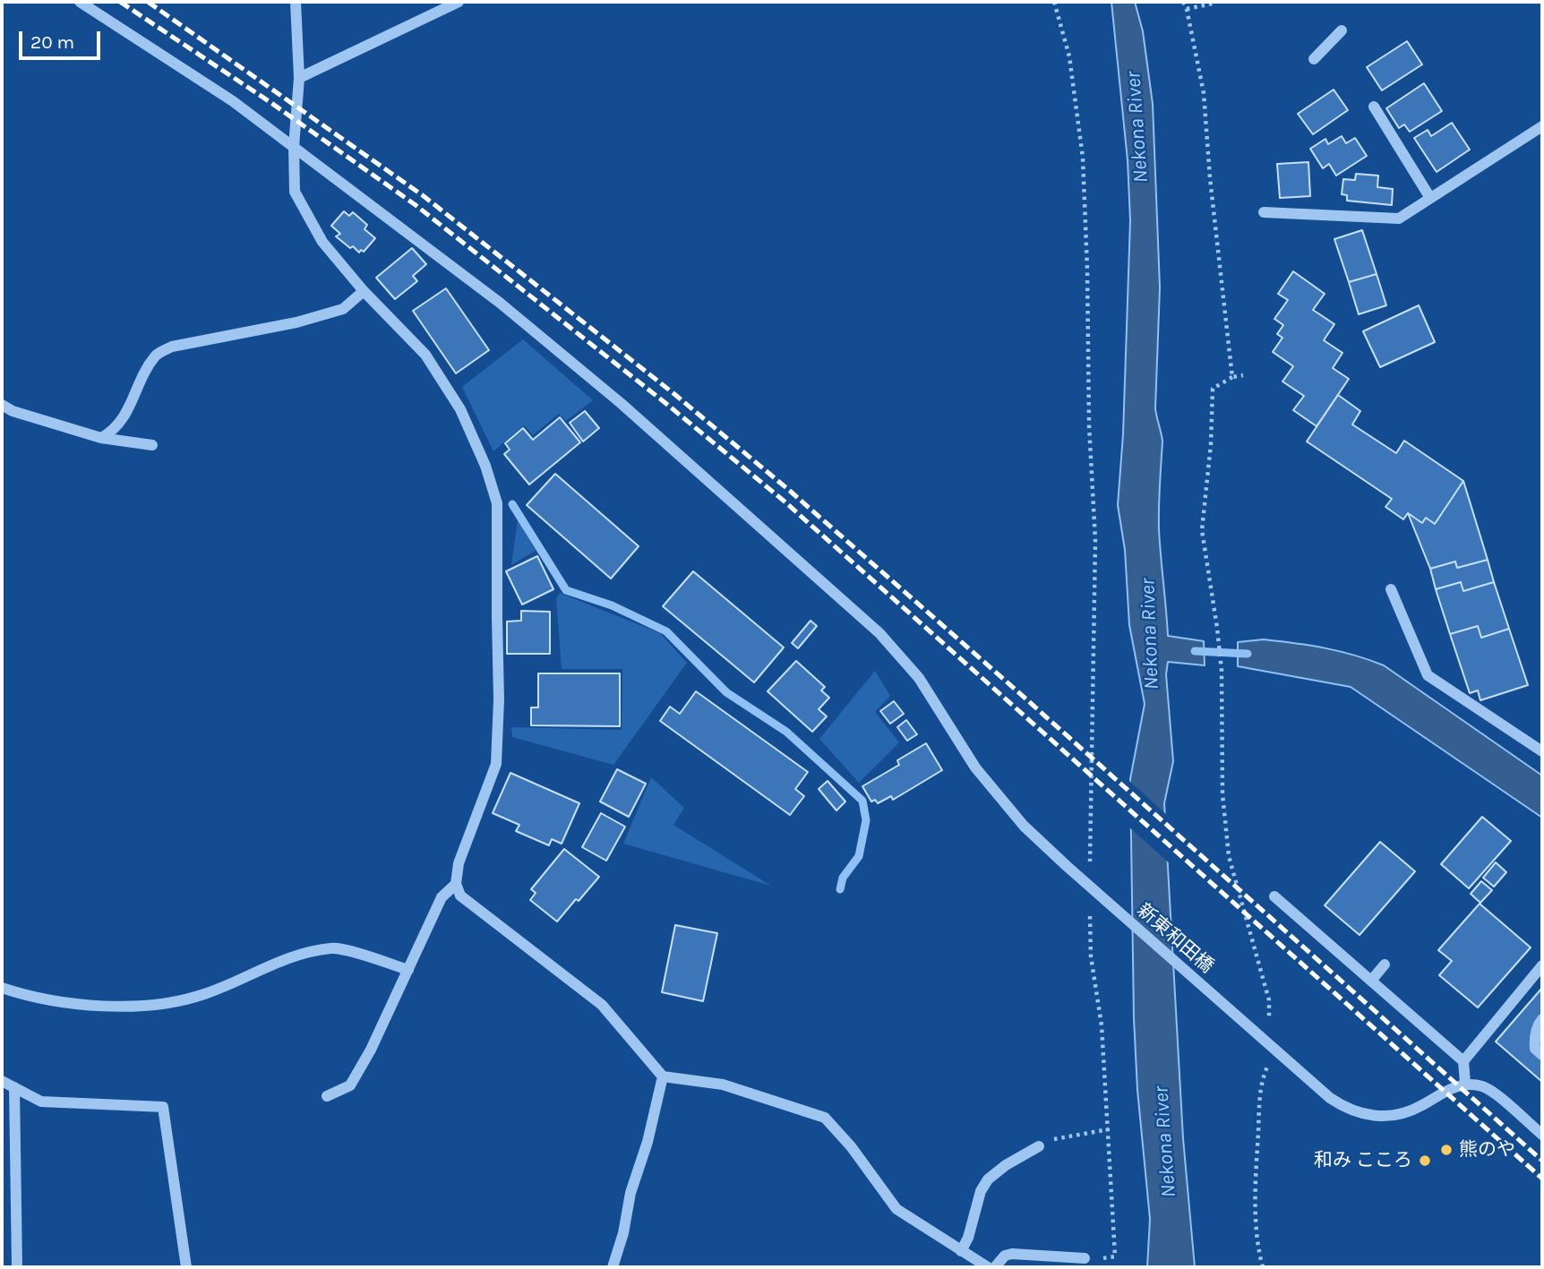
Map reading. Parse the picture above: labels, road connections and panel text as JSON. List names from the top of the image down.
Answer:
{
  "streets": {
    "street": ["新東和田橋"]
  },
  "water": ["Nekona River"],
  "places": ["熊のや", "和み こころ"],
  "scale_bar": "20 m"
}
